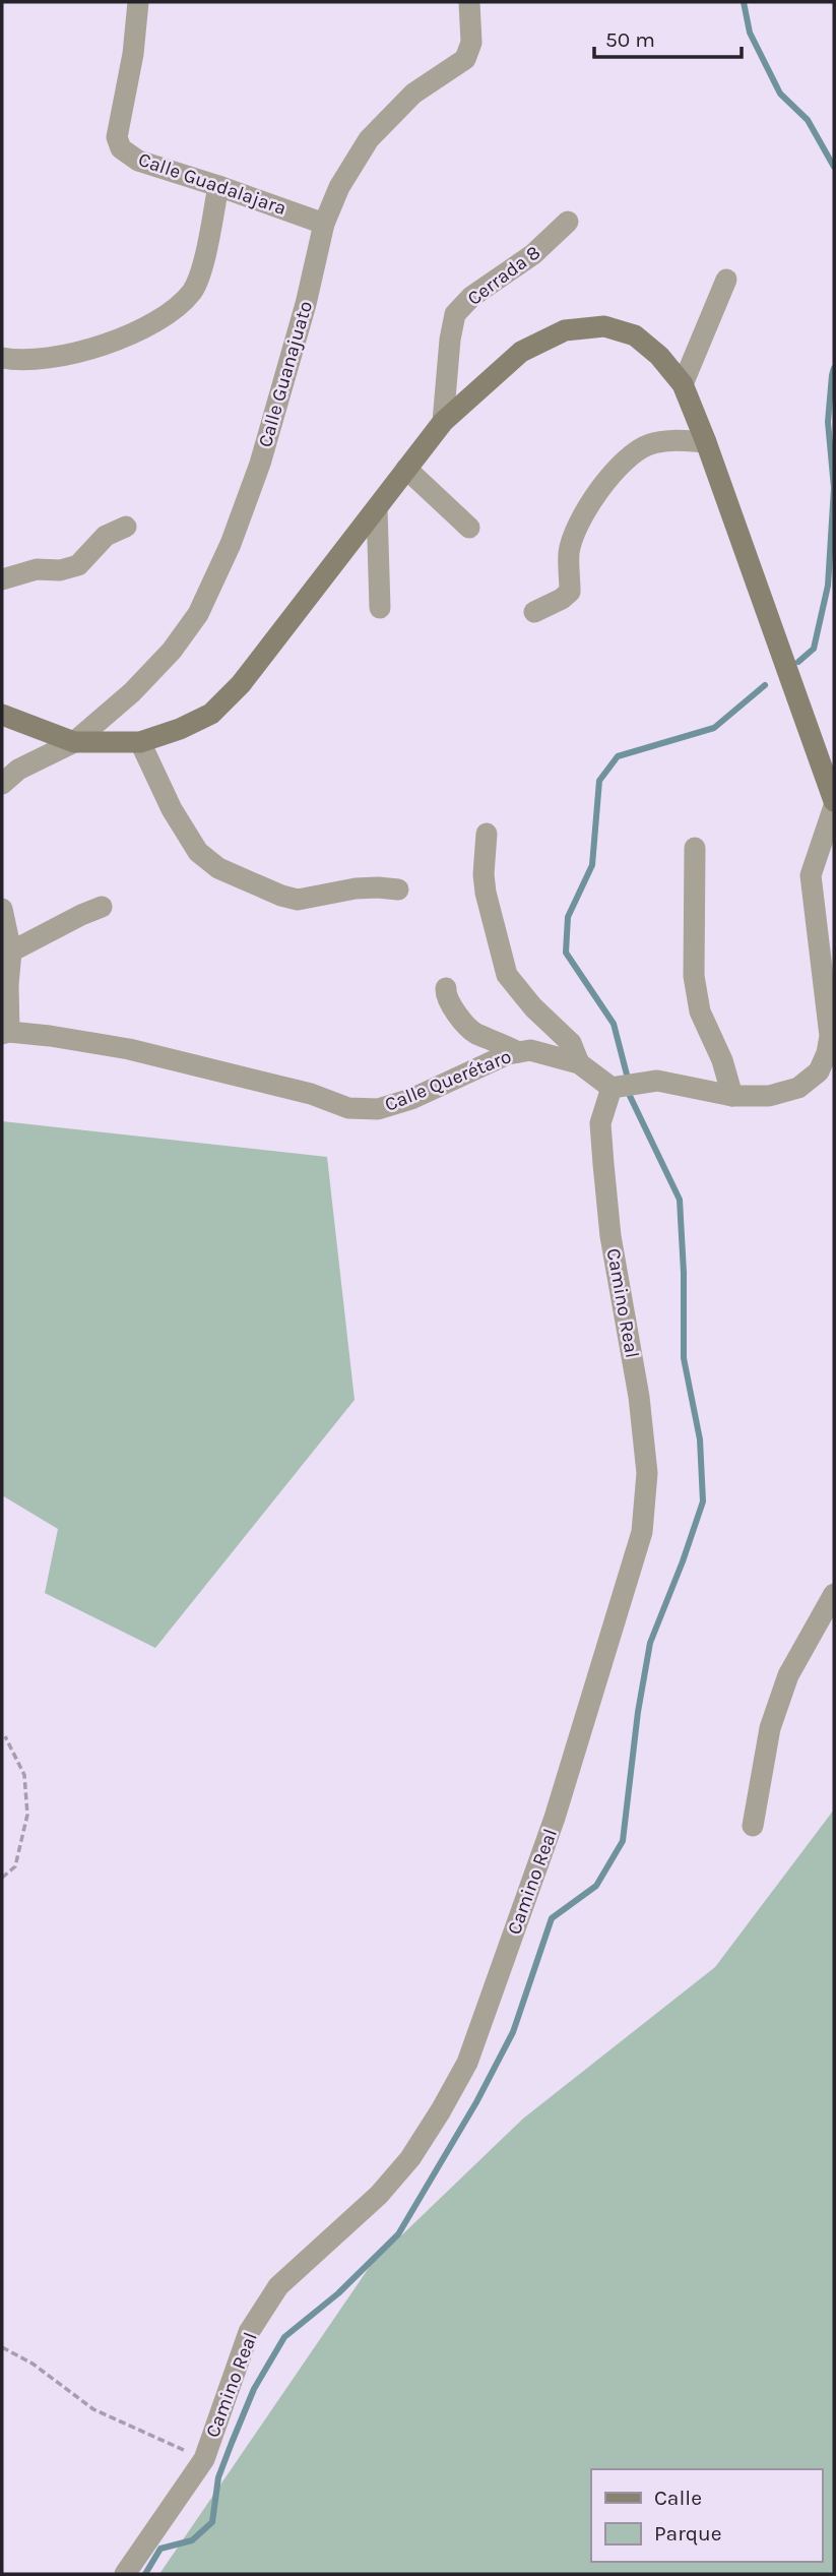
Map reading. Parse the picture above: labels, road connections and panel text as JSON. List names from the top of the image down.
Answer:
{
  "streets": {
    "street": [
      "Calle Guadalajara",
      "Cerrada 8",
      "Calle Guanajuato",
      "Calle Querétaro",
      "Camino Real"
    ]
  },
  "crossings": [
    ["Calle Guadalajara", "Calle Guanajuato"],
    ["Calle Querétaro", "Camino Real"]
  ],
  "legend": ["Calle", "Parque"],
  "scale_bar": "50 m"
}
